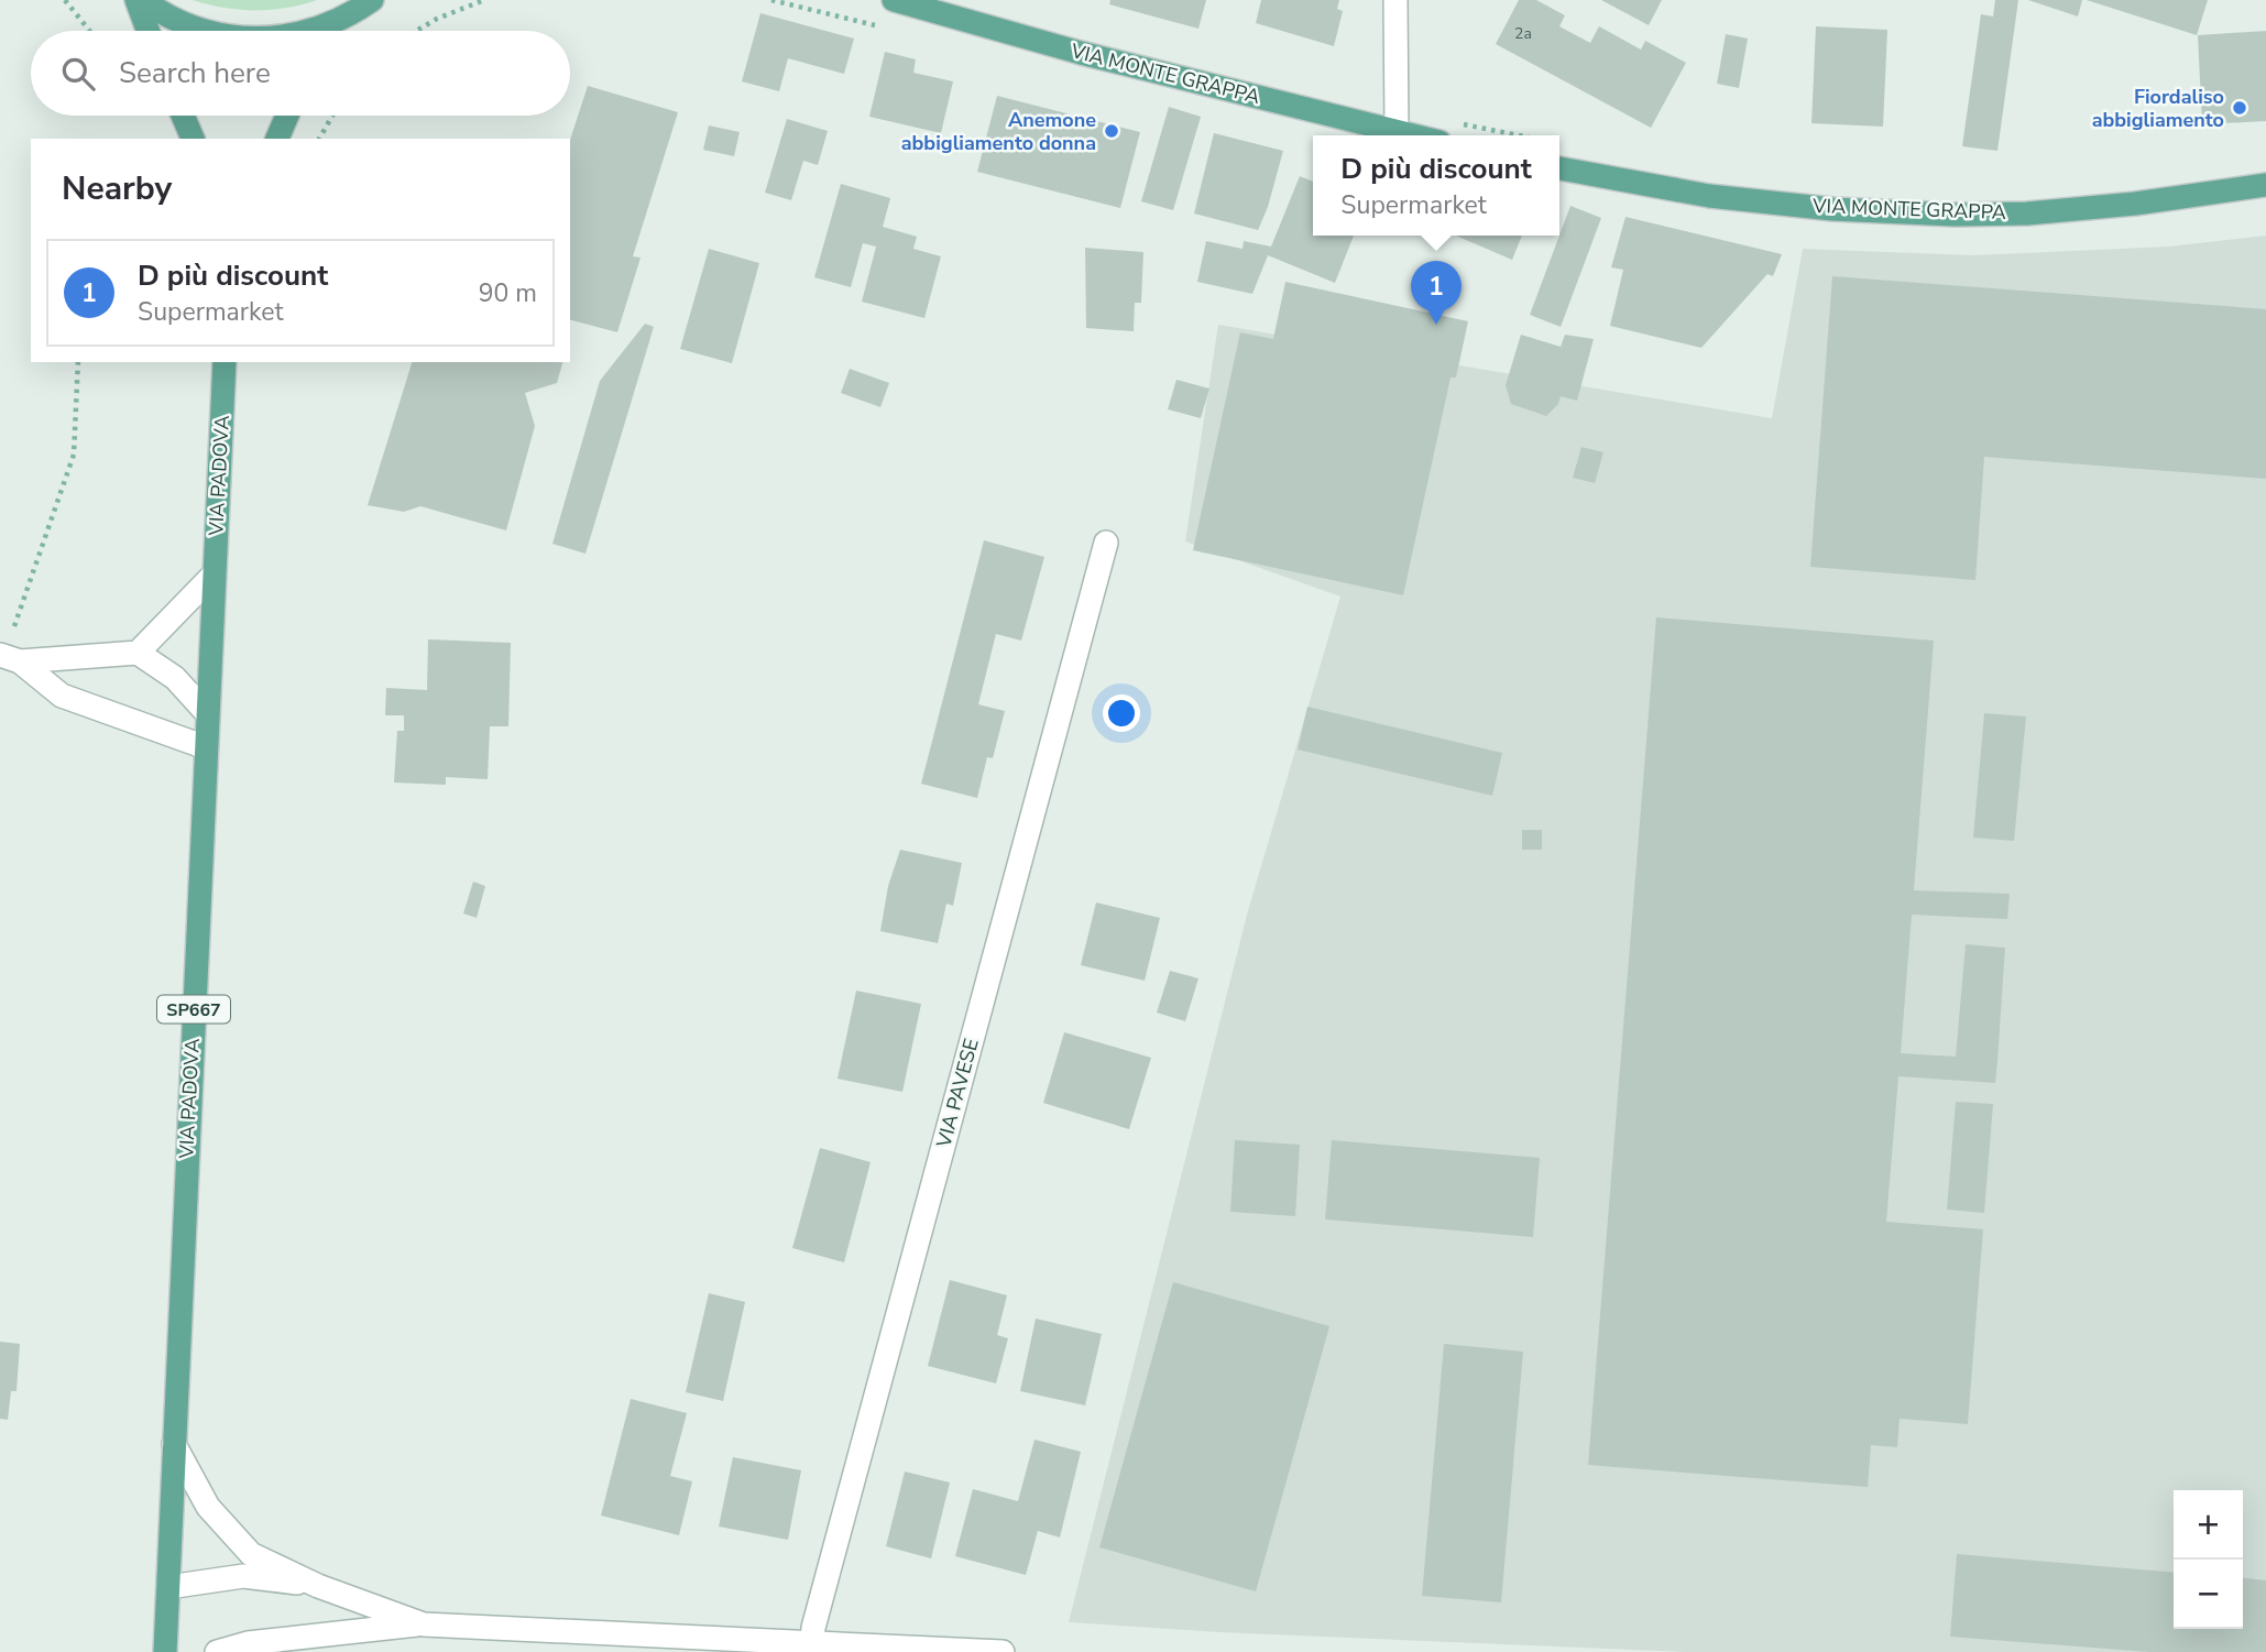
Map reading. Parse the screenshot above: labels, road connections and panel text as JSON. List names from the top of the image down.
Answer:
{
  "streets": {
    "main road": ["VIA MONTE GRAPPA", "VIA PADOVA", "SP667"],
    "street": ["VIA PAVESE"]
  },
  "places": ["Fiordaliso abbigliamento", "Anemone abbigliamento donna"],
  "house_numbers": ["2a"],
  "page": {
    "search": "Search here",
    "popup": ["D più discount", "Supermarket"],
    "heading": "Nearby",
    "list": [
      {
        "mark": "1",
        "name": "D più discount",
        "note": "Supermarket",
        "value": "90 m"
      }
    ],
    "pins": "1",
    "map_buttons": ["+", "−"]
  }
}
